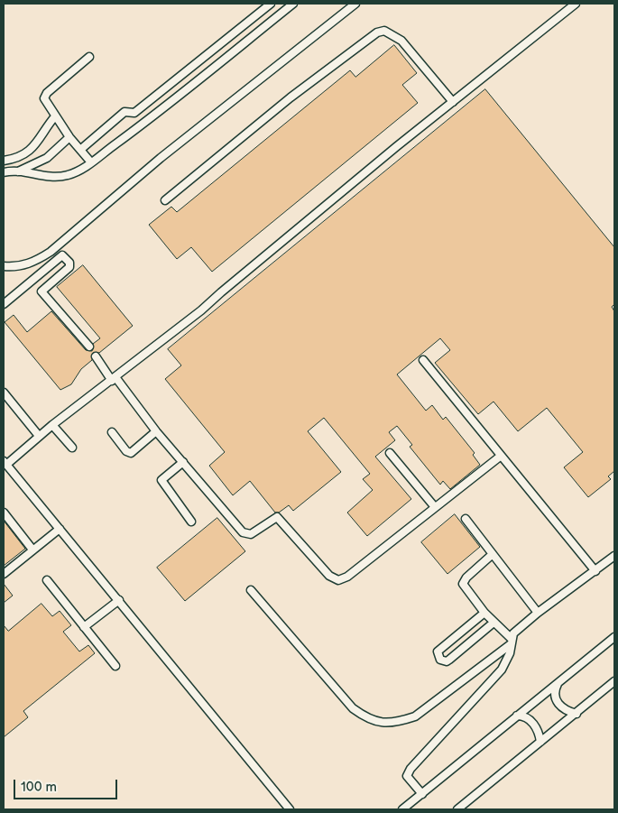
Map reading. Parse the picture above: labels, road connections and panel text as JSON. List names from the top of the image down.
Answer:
{
  "scale_bar": "100 m"
}
